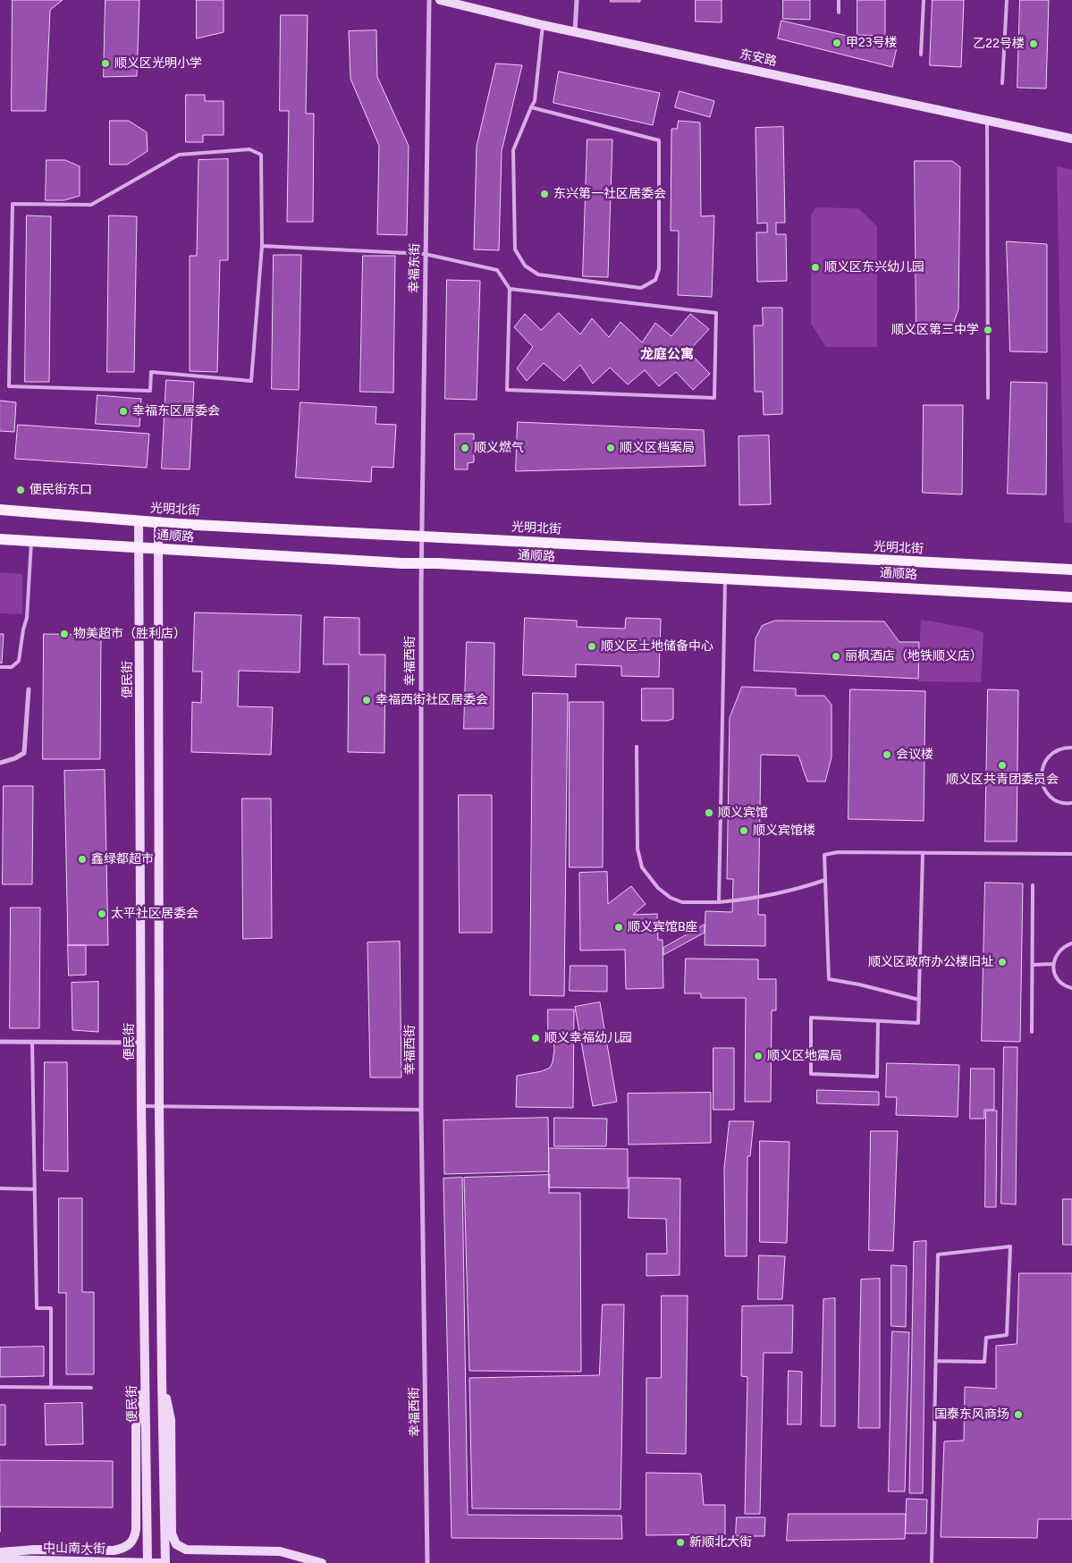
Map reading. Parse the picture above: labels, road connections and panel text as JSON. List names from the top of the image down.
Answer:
{
  "streets": {
    "main road": ["光明北街", "通顺路"],
    "street": [
      "东安路",
      "幸福东街",
      "幸福西街",
      "便民街",
      "中山南大街"
    ]
  },
  "crossings": [
    ["幸福东街", "光明北街"],
    ["幸福东街", "幸福西街"],
    ["光明北街", "幸福西街"],
    ["光明北街", "便民街"],
    ["通顺路", "幸福西街"],
    ["通顺路", "便民街"],
    ["便民街", "中山南大街"]
  ],
  "districts": ["龙庭公寓"],
  "places": [
    "甲23号楼",
    "乙22号楼",
    "顺义区光明小学",
    "东兴第一社区居委会",
    "顺义区东兴幼儿园",
    "顺义区第三中学",
    "幸福东区居委会",
    "顺义燃气",
    "顺义区档案局",
    "便民街东口",
    "物美超市（胜利店）",
    "顺义区土地储备中心",
    "丽枫酒店（地铁顺义店）",
    "幸福西街社区居委会",
    "会议楼",
    "顺义区共青团委员会",
    "顺义宾馆",
    "顺义宾馆楼",
    "鑫绿都超市",
    "太平社区居委会",
    "顺义宾馆B座",
    "顺义区政府办公楼旧址",
    "顺义幸福幼儿园",
    "顺义区地震局",
    "国泰东风商场",
    "新顺北大街"
  ]
}
